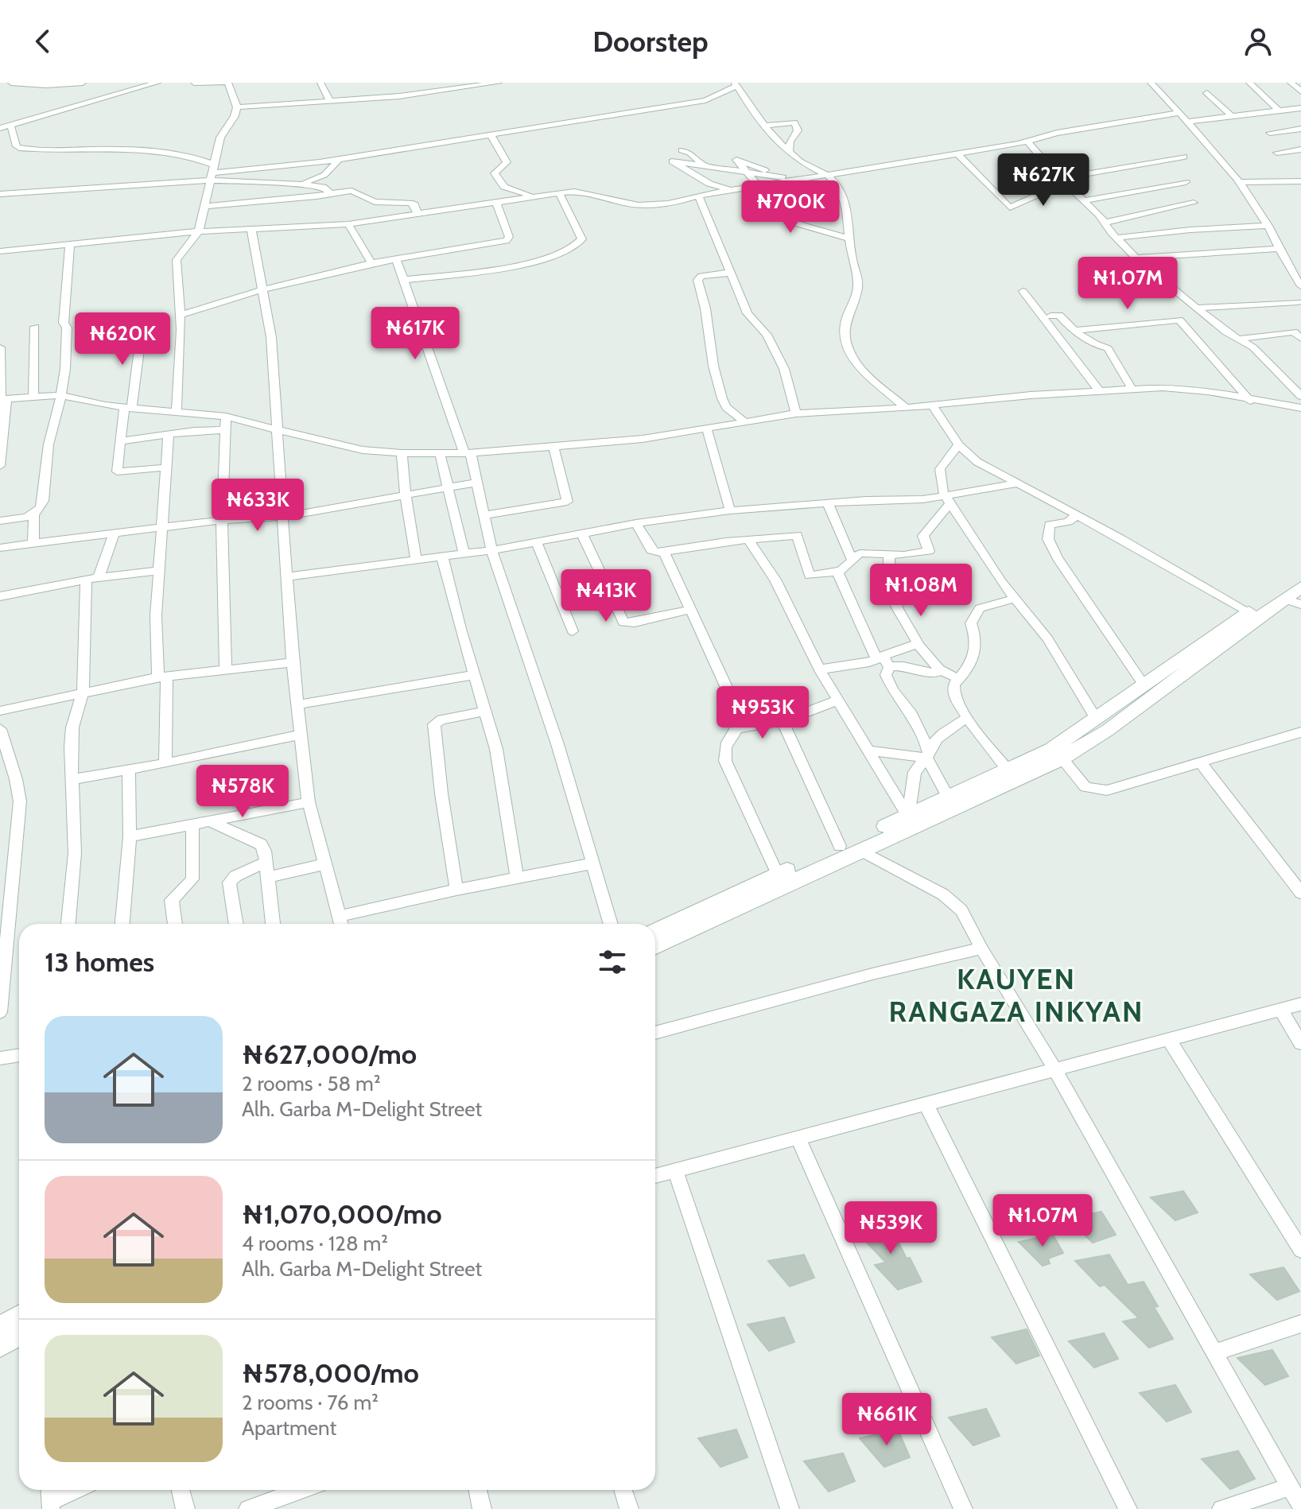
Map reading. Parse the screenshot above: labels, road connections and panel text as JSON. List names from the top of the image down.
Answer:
{
  "districts": ["KAUYEN RANGAZA INKYAN"],
  "page": {
    "header": "Doorstep",
    "price": [
      "₦627K",
      "₦700K",
      "₦1.07M",
      "₦617K",
      "₦620K",
      "₦633K",
      "₦1.08M",
      "₦413K",
      "₦953K",
      "₦578K",
      "₦1.07M",
      "₦539K",
      "₦661K"
    ],
    "heading": "13 homes",
    "list": [
      {
        "name": "₦627,000/mo",
        "note": "2 rooms · 58 m² · Alh. Garba M-Delight Street"
      },
      {
        "name": "₦1,070,000/mo",
        "note": "4 rooms · 128 m² · Alh. Garba M-Delight Street"
      },
      {
        "name": "₦578,000/mo",
        "note": "2 rooms · 76 m² · Apartment"
      }
    ]
  }
}
